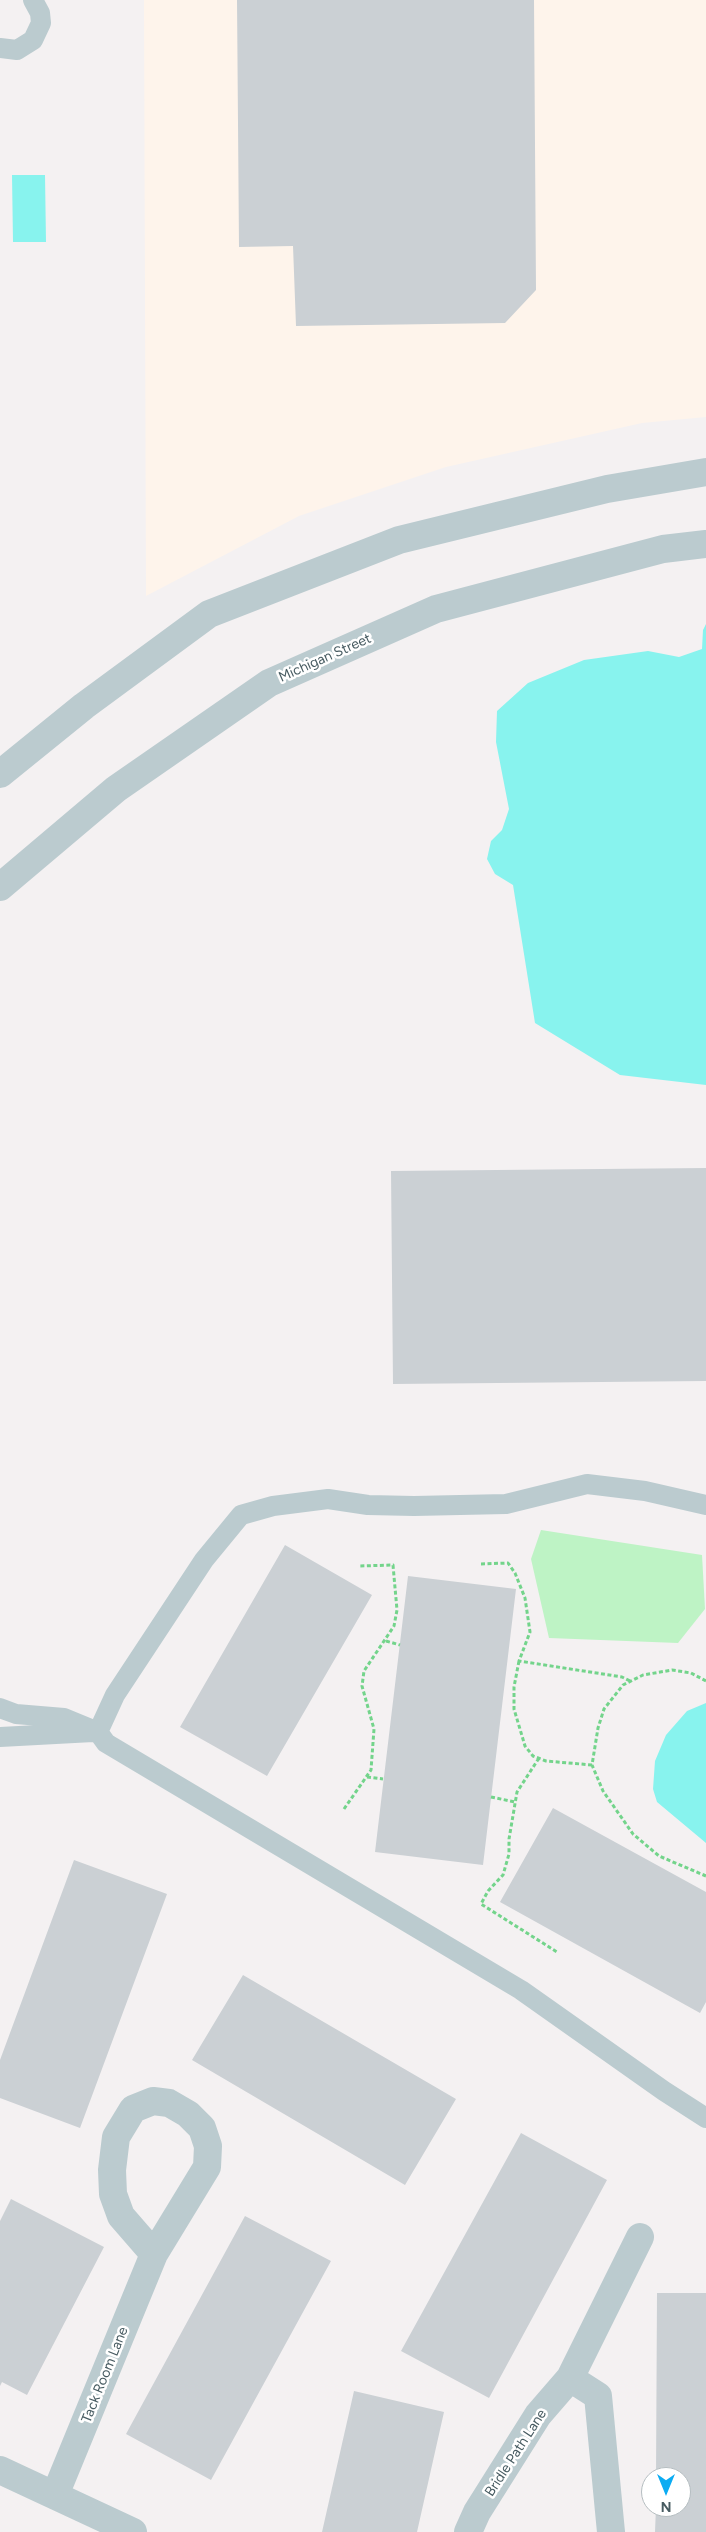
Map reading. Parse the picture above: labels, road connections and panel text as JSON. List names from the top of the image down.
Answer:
{
  "streets": {
    "street": ["Michigan Street", "Tack Room Lane", "Bridle Path Lane"]
  },
  "north": "bottom"
}
